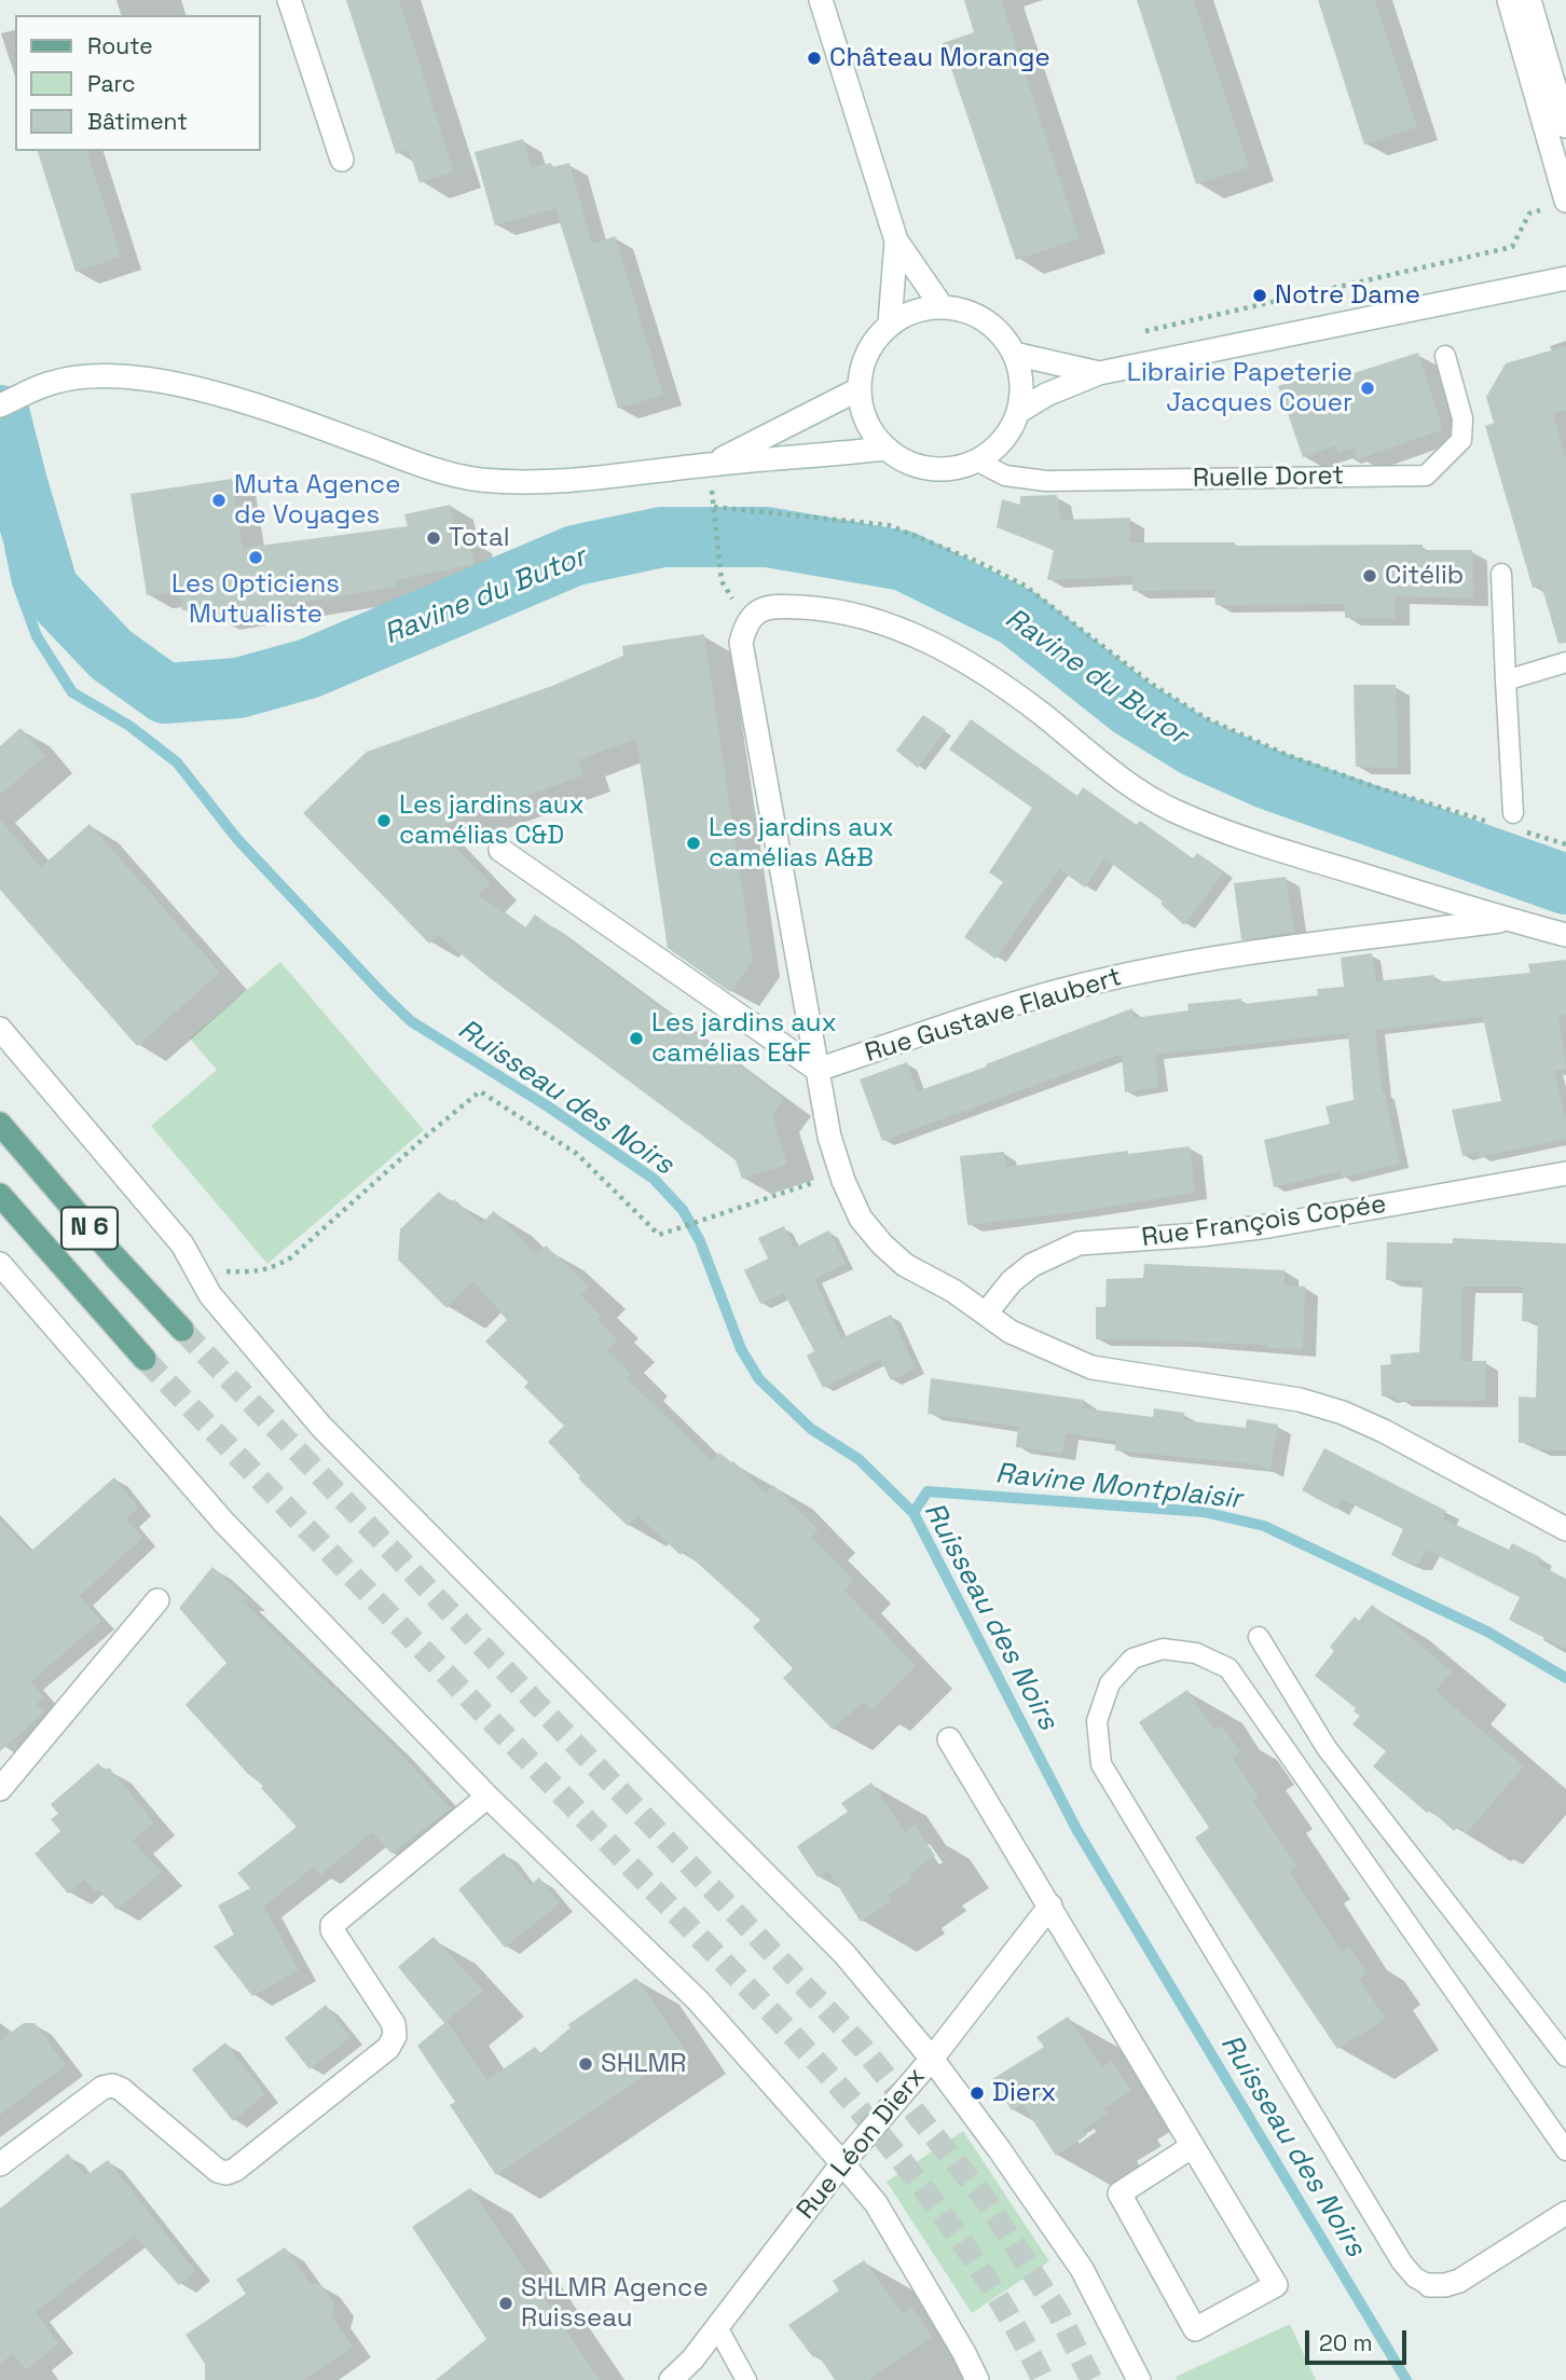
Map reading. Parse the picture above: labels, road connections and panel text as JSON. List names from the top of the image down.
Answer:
{
  "streets": {
    "main road": ["N 6"],
    "street": ["Rue Gustave Flaubert", "Rue François Copée", "Rue Léon Dierx"],
    "lane": ["Ruelle Doret"]
  },
  "water": ["Ravine du Butor", "Ruisseau des Noirs", "Ravine Montplaisir"],
  "places": [
    "Château Morange",
    "Notre Dame",
    "Librairie Papeterie Jacques Couer",
    "Muta Agence de Voyages",
    "Total",
    "Les Opticiens Mutualiste",
    "Citélib",
    "Les jardins aux camélias C&D",
    "Les jardins aux camélias A&B",
    "Les jardins aux camélias E&F",
    "SHLMR",
    "Dierx",
    "SHLMR Agence Ruisseau"
  ],
  "legend": ["Route", "Parc", "Bâtiment"],
  "scale_bar": "20 m"
}
